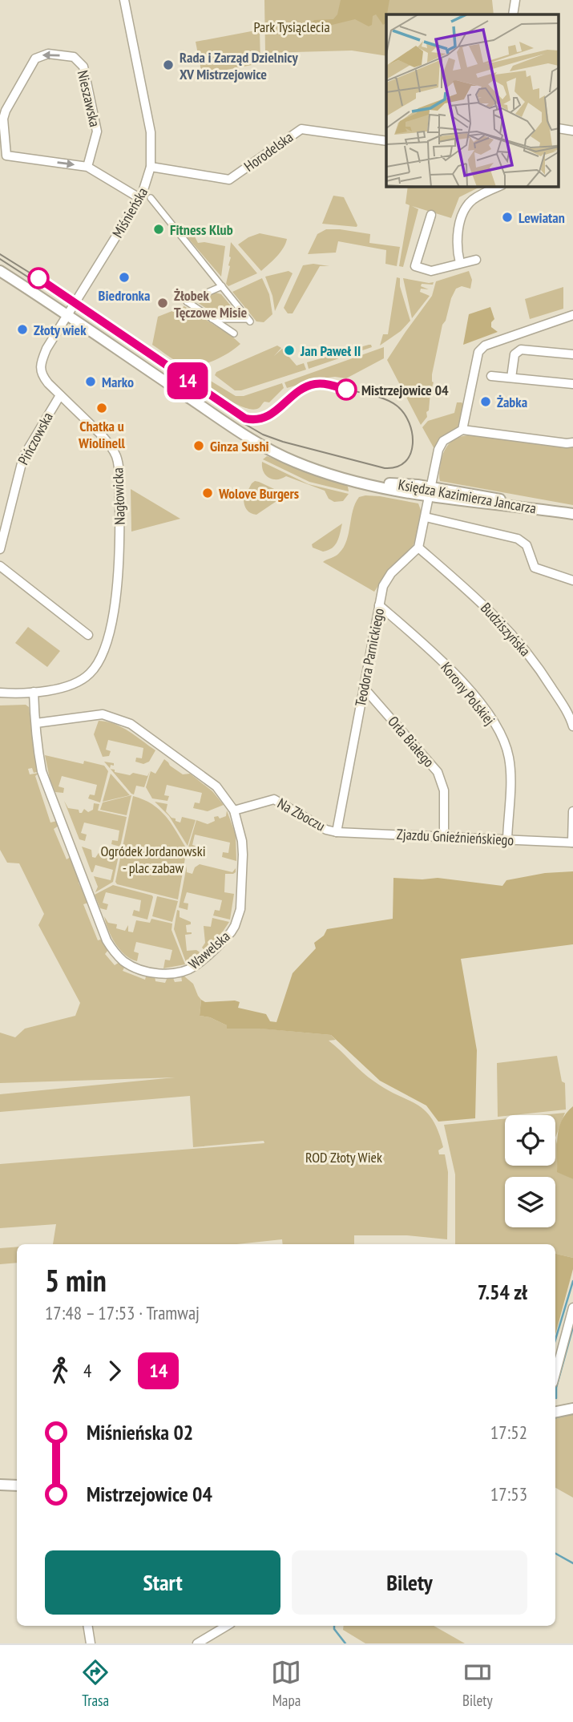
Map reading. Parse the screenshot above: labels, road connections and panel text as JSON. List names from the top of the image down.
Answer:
{
  "streets": {
    "street": [
      "Nieszawska",
      "Horodelska",
      "Miśnieńska",
      "Pińczowska",
      "Nagłowicka",
      "Księdza Kazimierza Jancarza",
      "Budziszyńska",
      "Teodora Parnickiego",
      "Korony Polskiej",
      "Orła Białego",
      "Na Zboczu",
      "Zjazdu Gnieźnieńskiego",
      "Wawelska"
    ]
  },
  "crossings": [
    ["Nieszawska", "Miśnieńska"],
    ["Horodelska", "Miśnieńska"],
    ["Miśnieńska", "Nagłowicka"],
    ["Miśnieńska", "Księdza Kazimierza Jancarza"],
    ["Pińczowska", "Nagłowicka"],
    ["Nagłowicka", "Księdza Kazimierza Jancarza"],
    ["Nagłowicka", "Wawelska"],
    ["Budziszyńska", "Teodora Parnickiego"],
    ["Teodora Parnickiego", "Korony Polskiej"],
    ["Teodora Parnickiego", "Orła Białego"],
    ["Teodora Parnickiego", "Na Zboczu"],
    ["Teodora Parnickiego", "Zjazdu Gnieźnieńskiego"],
    ["Korony Polskiej", "Zjazdu Gnieźnieńskiego"],
    ["Orła Białego", "Zjazdu Gnieźnieńskiego"],
    ["Na Zboczu", "Zjazdu Gnieźnieńskiego"],
    ["Na Zboczu", "Wawelska"]
  ],
  "parks": ["Park Tysiąclecia", "Ogródek Jordanowski - plac zabaw", "ROD Złoty Wiek"],
  "places": [
    "Rada i Zarząd Dzielnicy XV Mistrzejowice",
    "Lewiatan",
    "Fitness Klub",
    "Biedronka",
    "Żłobek Tęczowe Misie",
    "Złoty wiek",
    "Jan Paweł II",
    "Marko",
    "Mistrzejowice 04",
    "Żabka",
    "Chatka u Wiolinell",
    "Ginza Sushi",
    "Wolove Burgers"
  ],
  "lines": ["tram line 14"],
  "page": {
    "on_map": "14",
    "heading": ["5 min", "17:48 – 17:53 · Tramwaj", "7.54 zł"],
    "legs": ["4", "14"],
    "list": [
      {
        "name": "Miśnieńska 02",
        "value": "17:52"
      },
      {
        "name": "Mistrzejowice 04",
        "value": "17:53"
      }
    ],
    "buttons": ["Start", "Bilety"],
    "tabs": ["Trasa", "Mapa", "Bilety"]
  }
}
